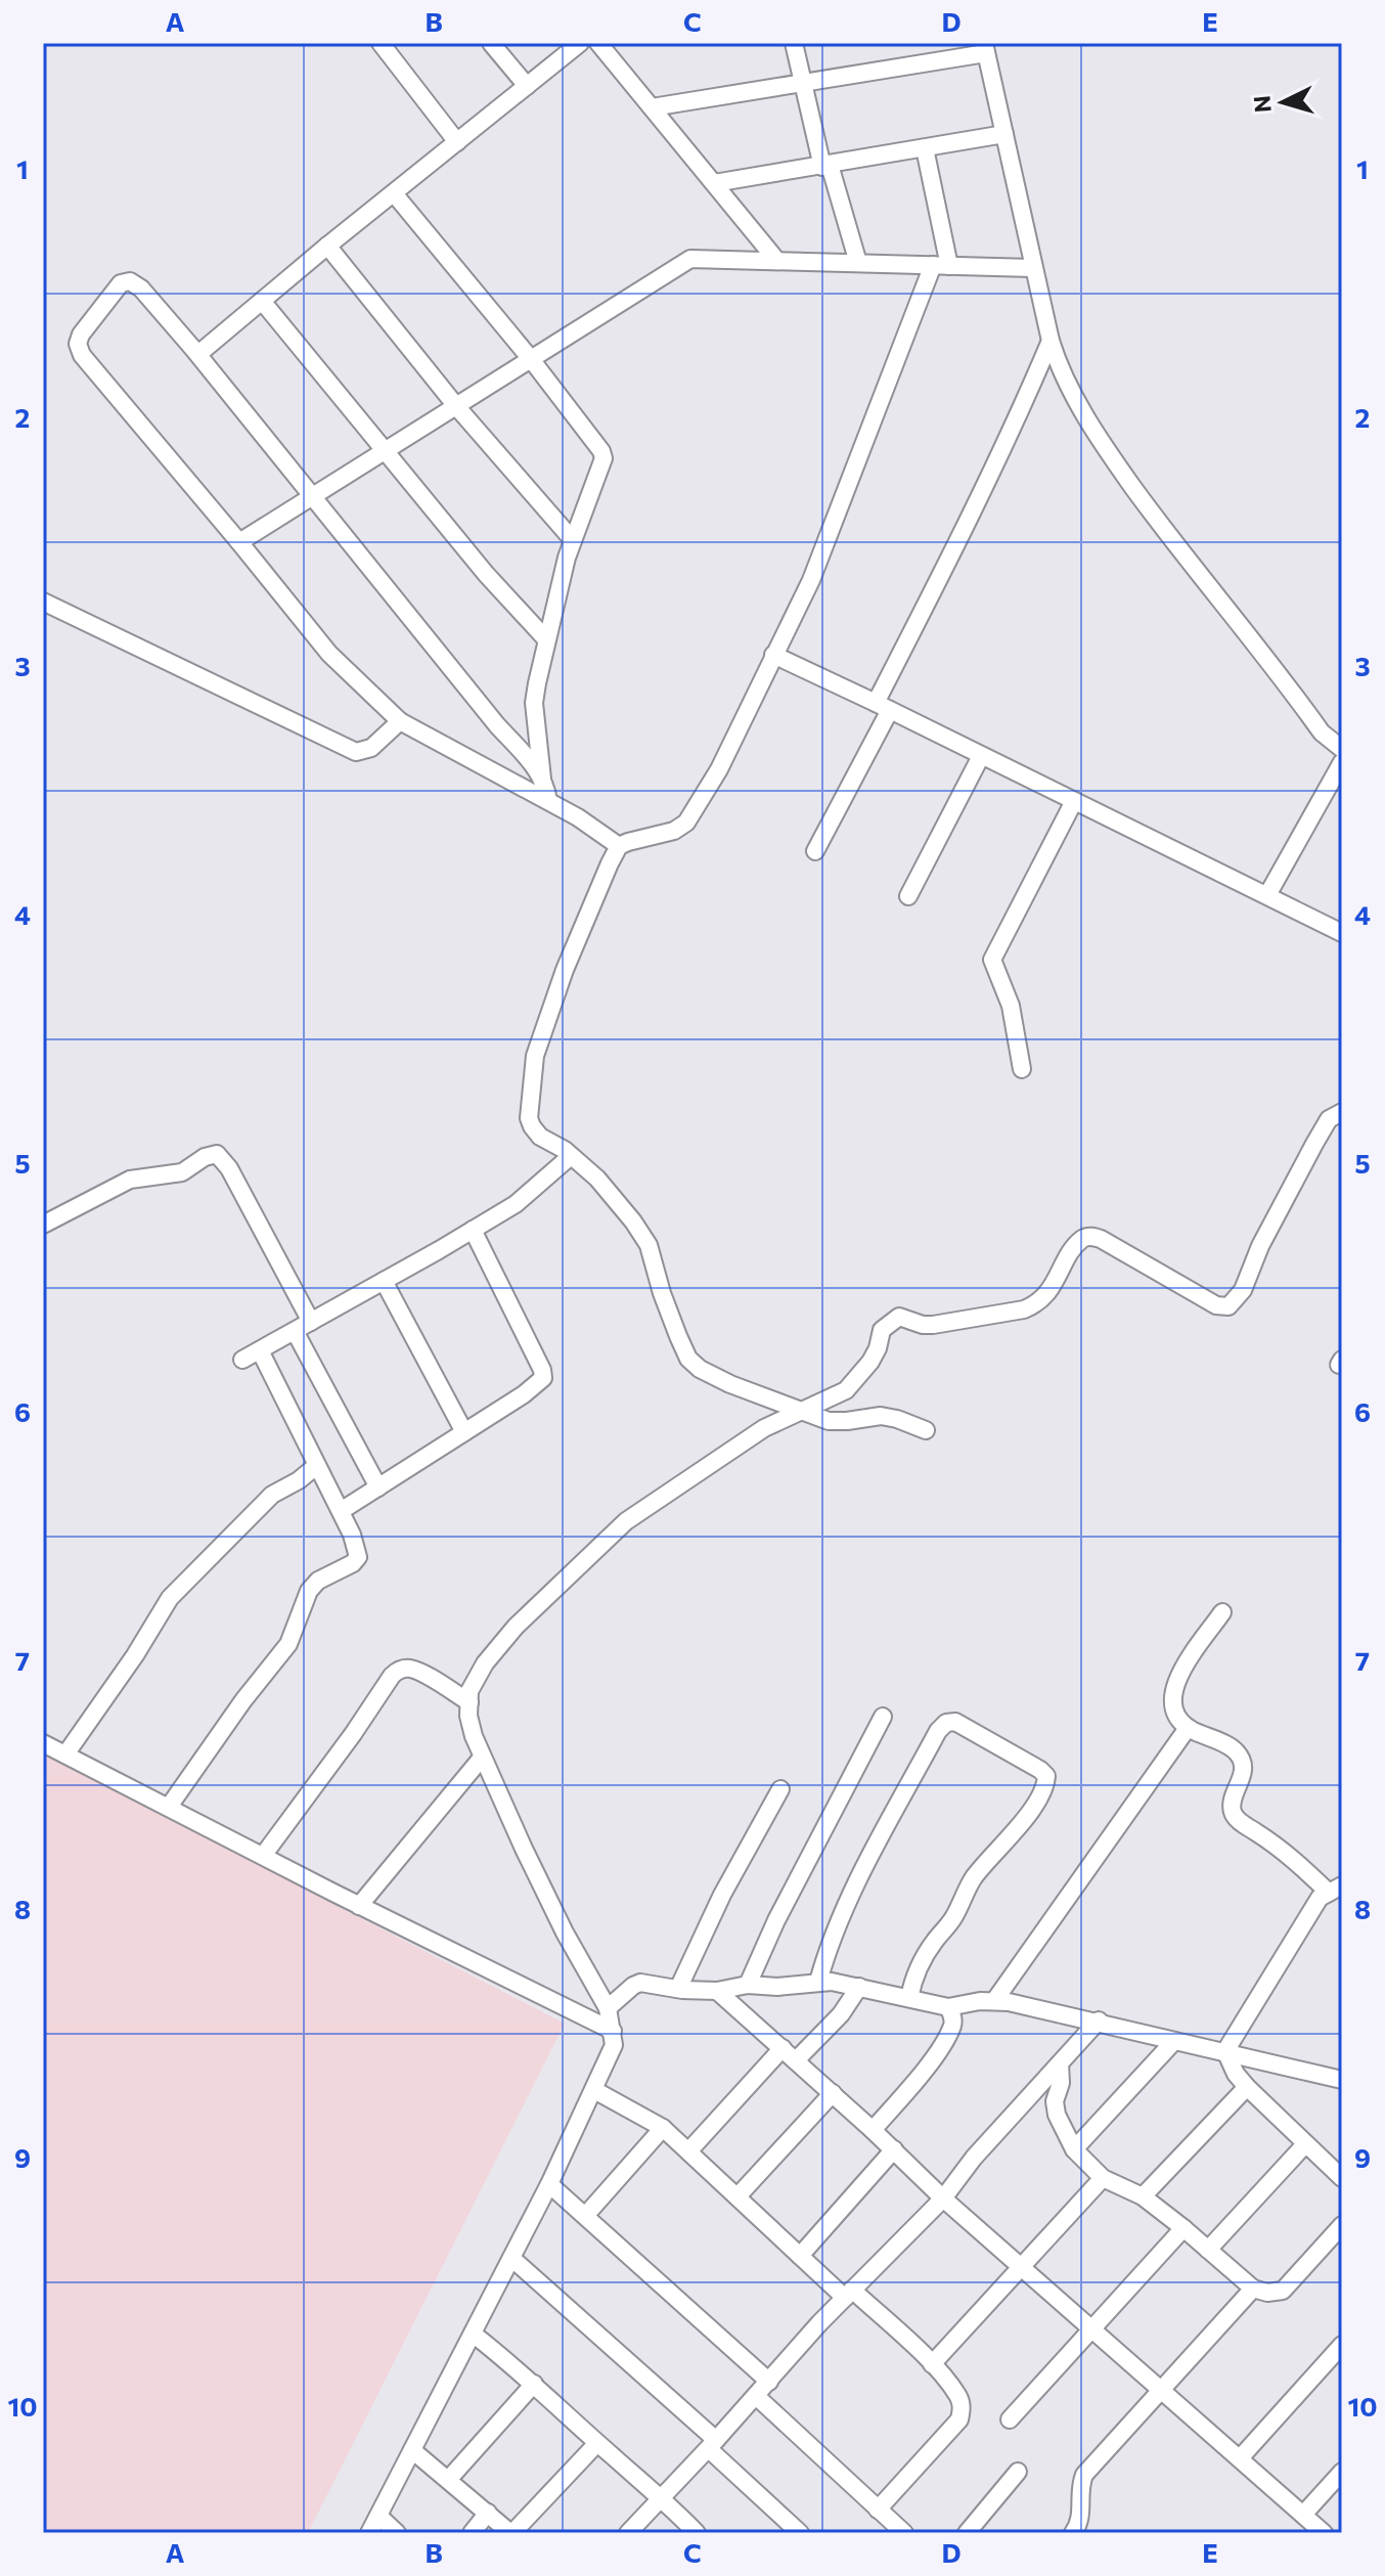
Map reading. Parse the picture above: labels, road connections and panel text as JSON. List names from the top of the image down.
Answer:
{
  "north": "left",
  "grid": {
    "columns": [
      "A",
      "B",
      "C",
      "D",
      "E"
    ],
    "rows": [
      "1",
      "2",
      "3",
      "4",
      "5",
      "6",
      "7",
      "8",
      "9",
      "10"
    ]
  }
}
